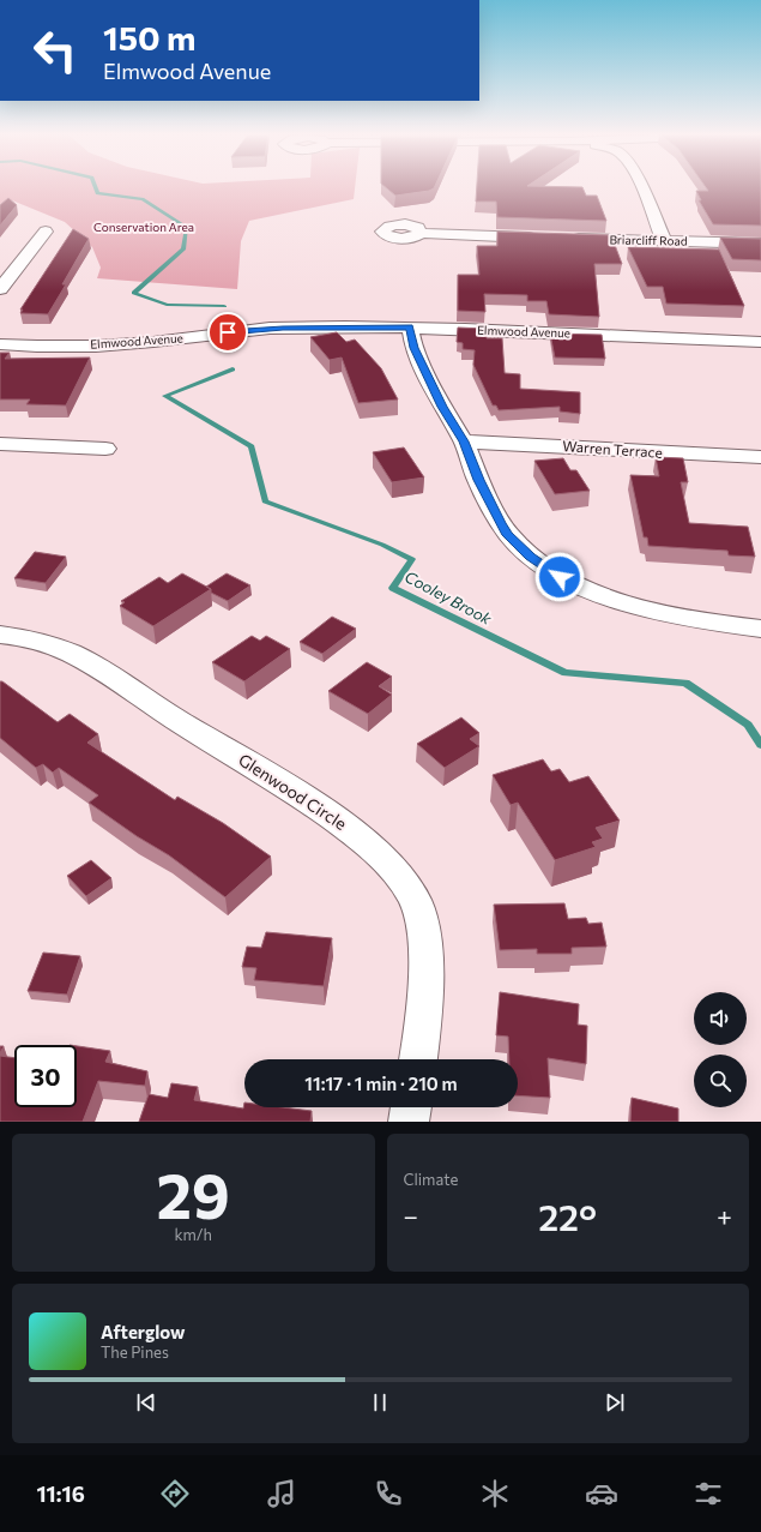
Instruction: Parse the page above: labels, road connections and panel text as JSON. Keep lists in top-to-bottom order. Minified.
{"streets":{"street":["Briarcliff Road","Elmwood Avenue","Warren Terrace","Glenwood Circle"]},"water":["Cooley Brook"],"parks":["Conservation Area"],"page":{"turn":["150 m","Elmwood Avenue"],"limit":"30","trip":"11:17 · 1 min · 210 m","tile":[["29","km/h"],"Climate"],"heat":["−","22°","+"],"song":["Afterglow","The Pines"],"tabs":"11:16"}}
